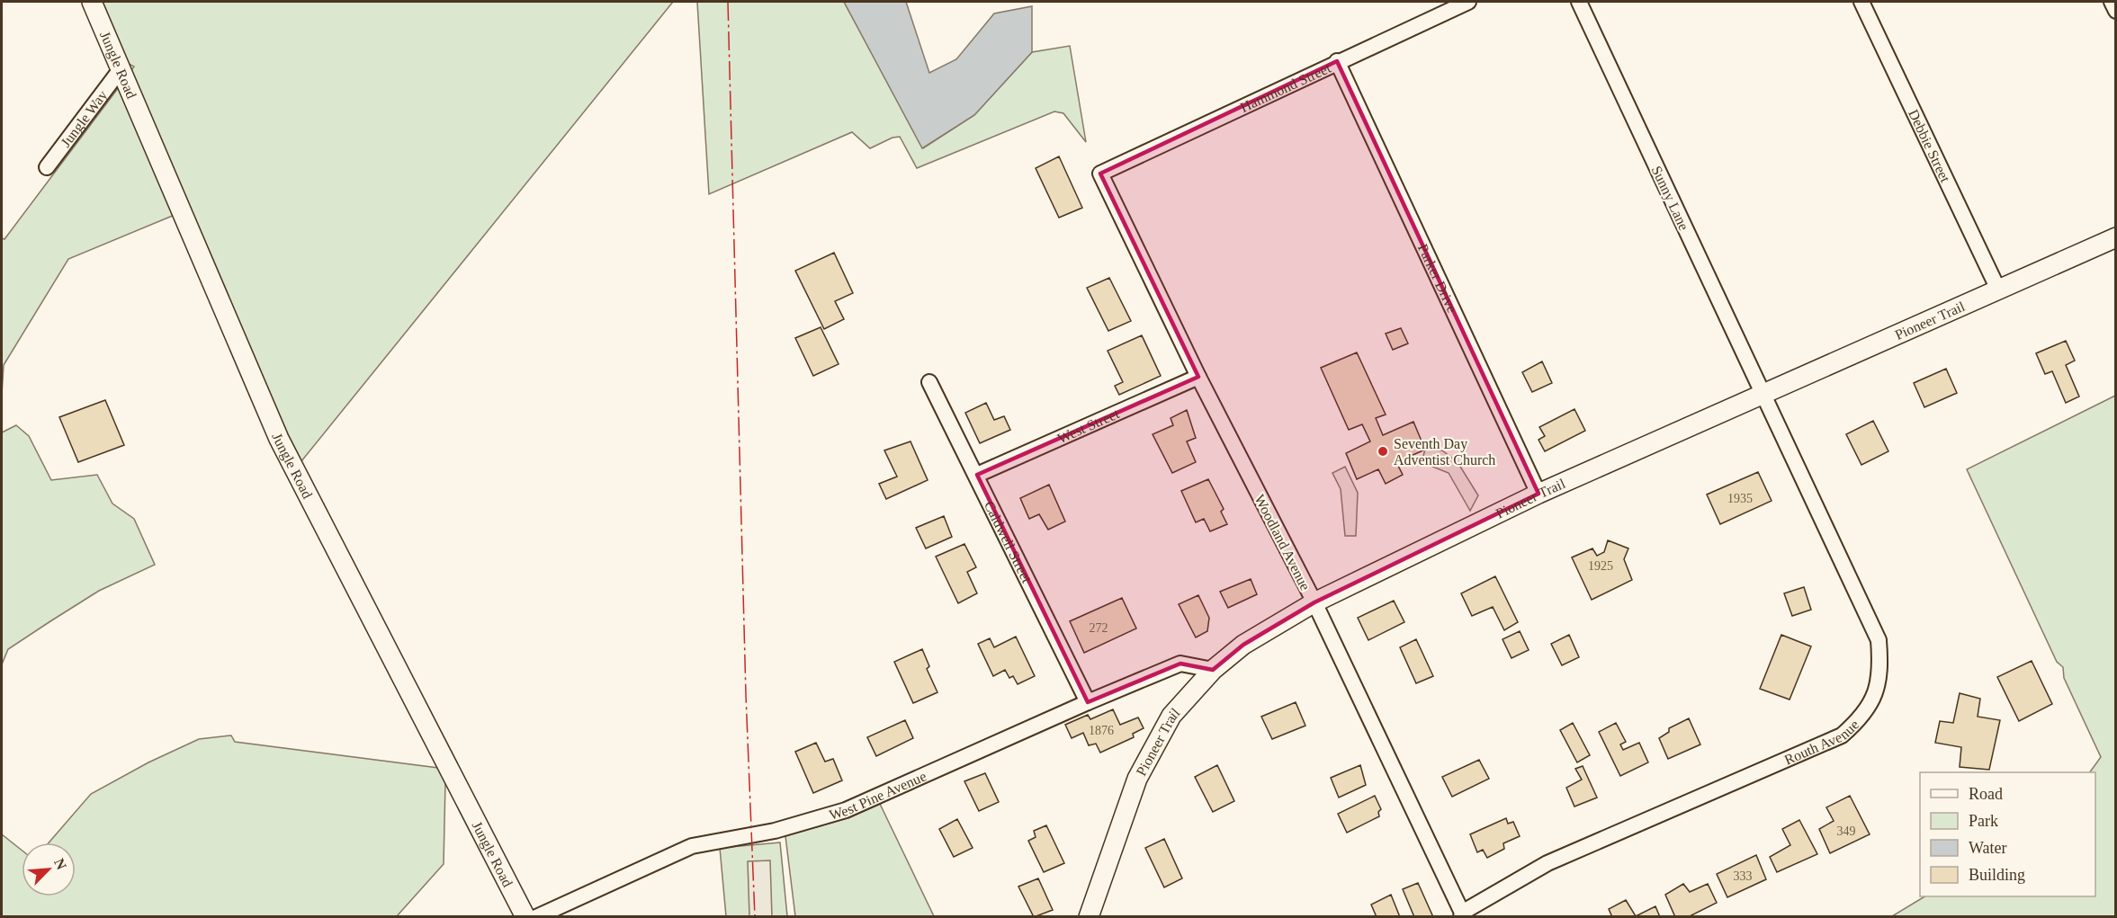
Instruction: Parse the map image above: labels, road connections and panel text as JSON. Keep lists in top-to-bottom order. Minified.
{"streets":{"street":["Jungle Road","Hammond Street","Jungle Way","Debbie Street","Sunny Lane","Parker Drive","Pioneer Trail","West Street","Caldwell Street","Woodland Avenue","Routh Avenue","West Pine Avenue"]},"crossings":[["Jungle Road","Jungle Way"],["Hammond Street","Parker Drive"],["Hammond Street","Woodland Avenue"],["Debbie Street","Pioneer Trail"],["Sunny Lane","Pioneer Trail"],["Sunny Lane","Routh Avenue"],["Parker Drive","Pioneer Trail"],["Pioneer Trail","Woodland Avenue"],["Pioneer Trail","Routh Avenue"],["Pioneer Trail","West Pine Avenue"],["West Street","Caldwell Street"],["West Street","Woodland Avenue"],["Caldwell Street","West Pine Avenue"],["Woodland Avenue","Routh Avenue"]],"places":["Seventh Day Adventist Church"],"house_numbers":["1935","1925","272","1876","349","333"],"legend":["Road","Park","Water","Building"],"north":"top right"}
